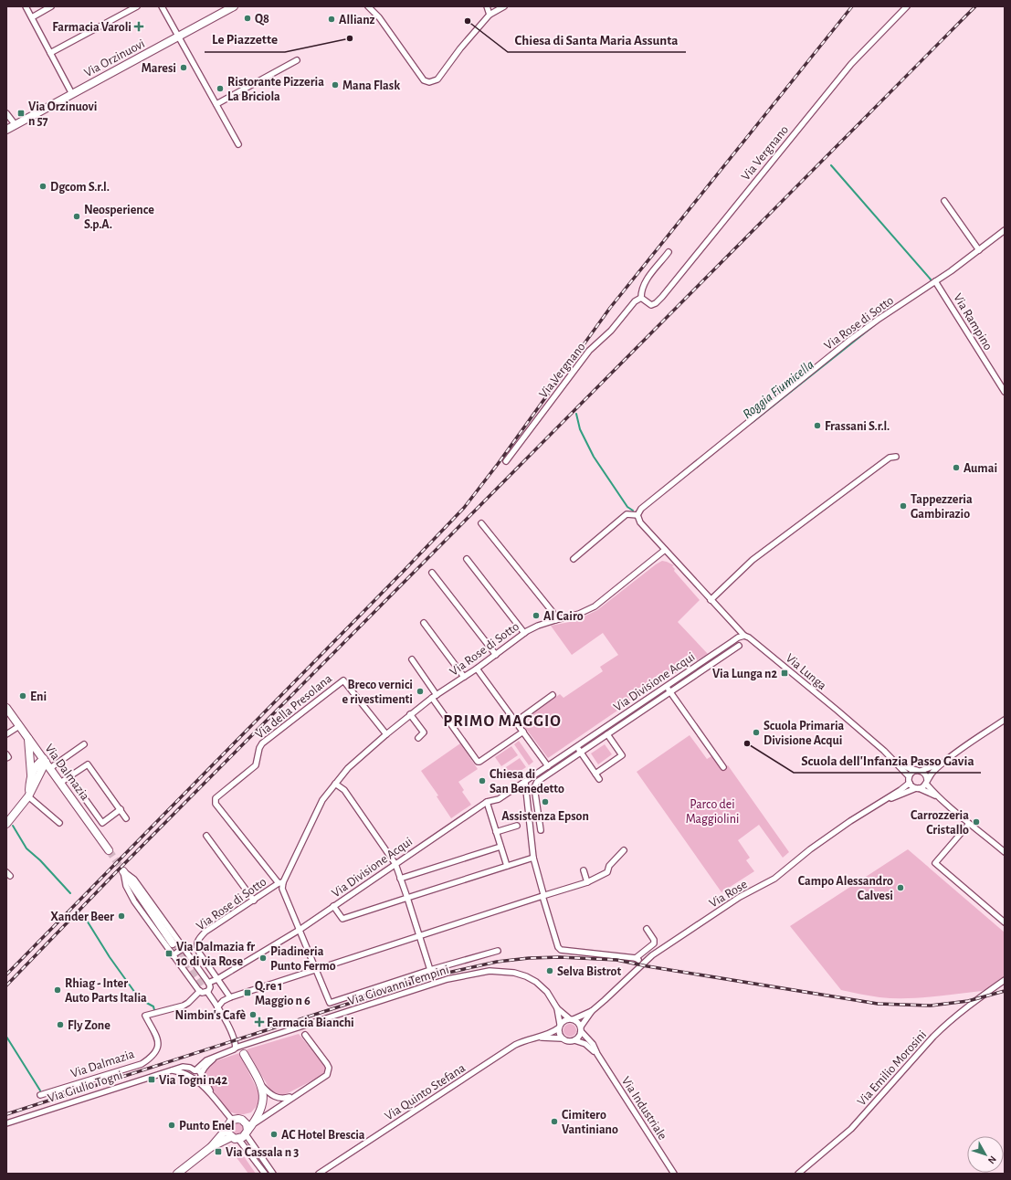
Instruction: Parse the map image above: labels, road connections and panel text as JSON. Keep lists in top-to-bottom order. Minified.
{"streets":{"main road":["Via Orzinuovi","Via Dalmazia"],"street":["Via Vergnano","Via Rampino","Via Rose di Sotto","Via Lunga","Via Divisione Acqui","Via della Presolana","Via Rose","Via Giovanni Tempini","Via Emilio Morosini","Via Giulio Togni","Via Quinto Stefana","Via Industriale"]},"crossings":[["Via Rampino","Via Rose di Sotto"],["Via Rose di Sotto","Via Lunga"],["Via Rose di Sotto","Via Divisione Acqui"],["Via Rose di Sotto","Via della Presolana"],["Via Lunga","Via Divisione Acqui"],["Via Lunga","Via Rose"],["Via Divisione Acqui","Via Dalmazia"],["Via Rose","Via Giovanni Tempini"],["Via Rose","Via Quinto Stefana"],["Via Rose","Via Industriale"],["Via Giovanni Tempini","Via Quinto Stefana"],["Via Giovanni Tempini","Via Industriale"],["Via Quinto Stefana","Via Industriale"]],"districts":["PRIMO MAGGIO"],"water":["Roggia Fiumicella"],"parks":["Parco dei Maggiolini"],"places":{"other":["Q8","Allianz","Chiesa di Santa Maria Assunta","Le Piazzette","Maresi","Mana Flask","Ristorante Pizzeria La Briciola","Dgcom S.r.l.","Neosperience S.p.A.","Frassani S.r.l.","Aumai","Tappezzeria Gambirazio","Al Cairo","Breco vernici e rivestimenti","Eni","Scuola Primaria Divisione Acqui","Scuola dell'Infanzia Passo Gavia","Chiesa di San Benedetto","Assistenza Epson","Carrozzeria Cristallo","Campo Alessandro Calvesi","Xander Beer","Piadineria Punto Fermo","Selva Bistrot","Rhiag - Inter Auto Parts Italia","Nimbin's Cafè","Fly Zone","Cimitero Vantiniano","Punto Enel","AC Hotel Brescia"],"health":["Farmacia Varoli","Farmacia Bianchi"],"transit":["Via Orzinuovi n 57","Via Lunga n2","Via Dalmazia fr 10 di via Rose","Q.re 1 Maggio n 6","Via Togni n42","Via Cassala n 3"]},"north":"bottom right"}
